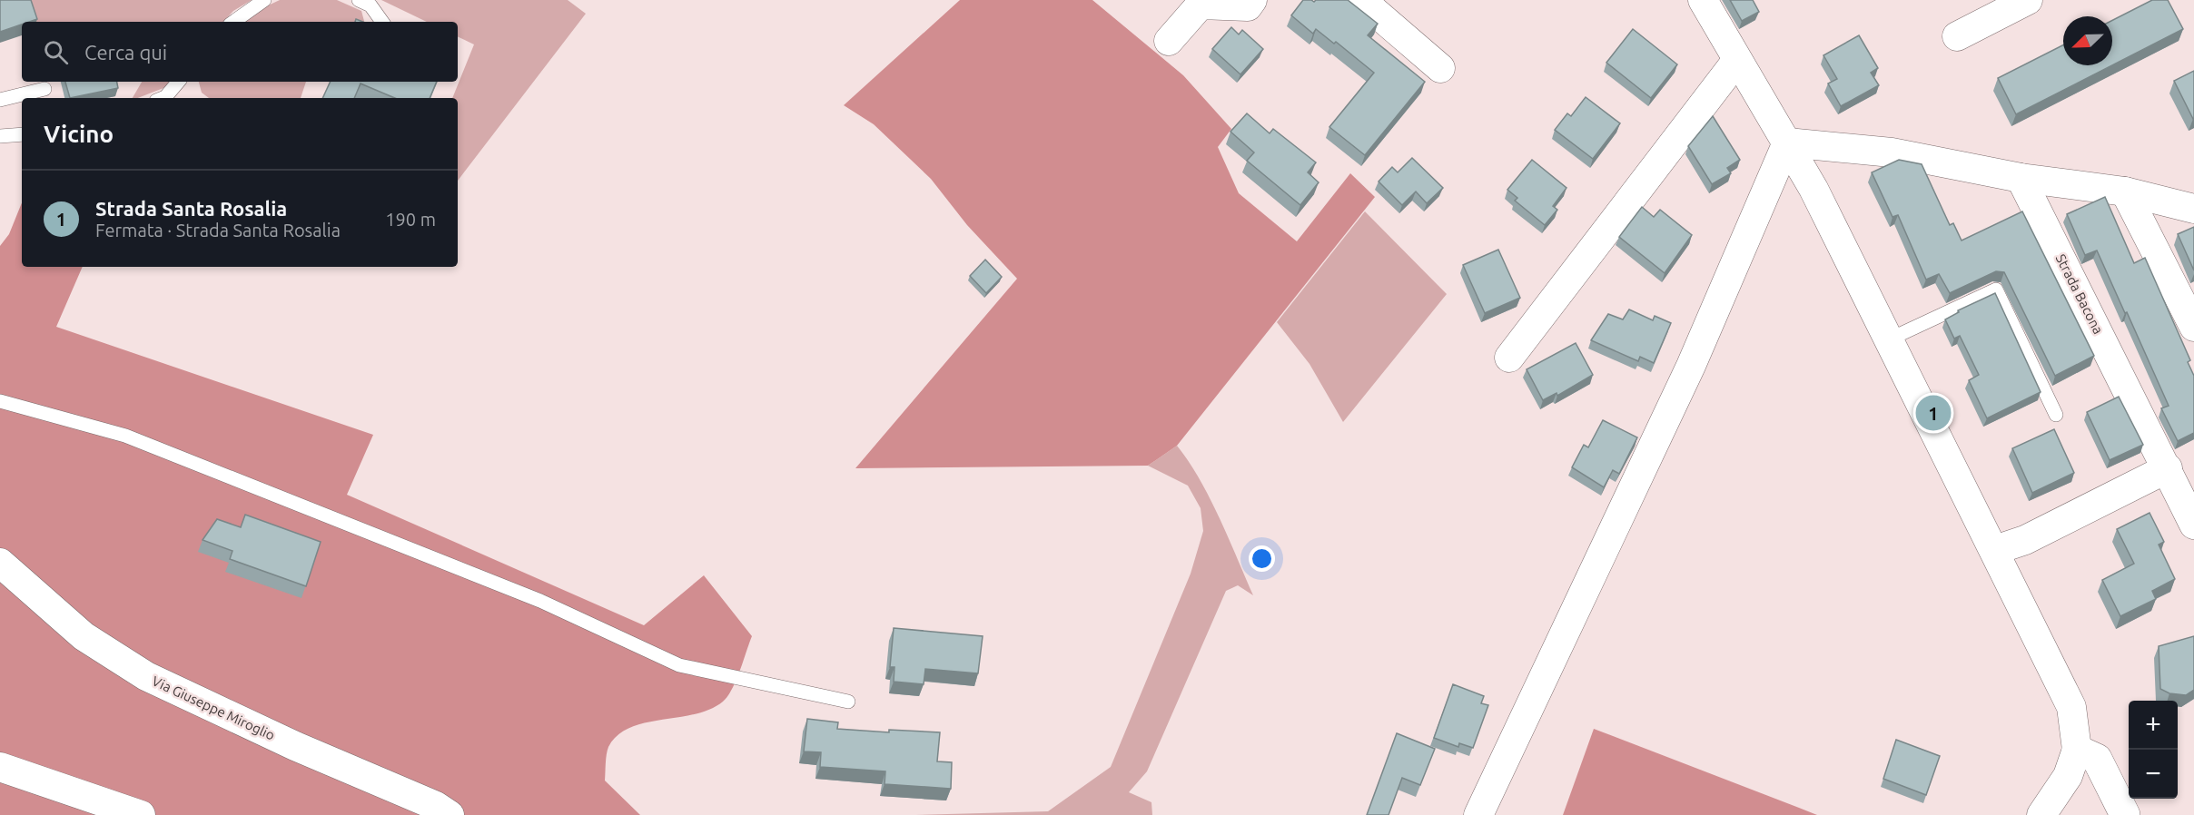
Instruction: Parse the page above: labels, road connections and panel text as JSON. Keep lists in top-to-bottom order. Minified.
{"streets":{"street":["Strada Bacona","Via Giuseppe Miroglio"]},"north":"bottom left","page":{"search":"Cerca qui","heading":"Vicino","list":[{"mark":"1","name":"Strada Santa Rosalia","note":"Fermata · Strada Santa Rosalia","value":"190 m"}],"pins":"1","map_buttons":["+","−"]}}
